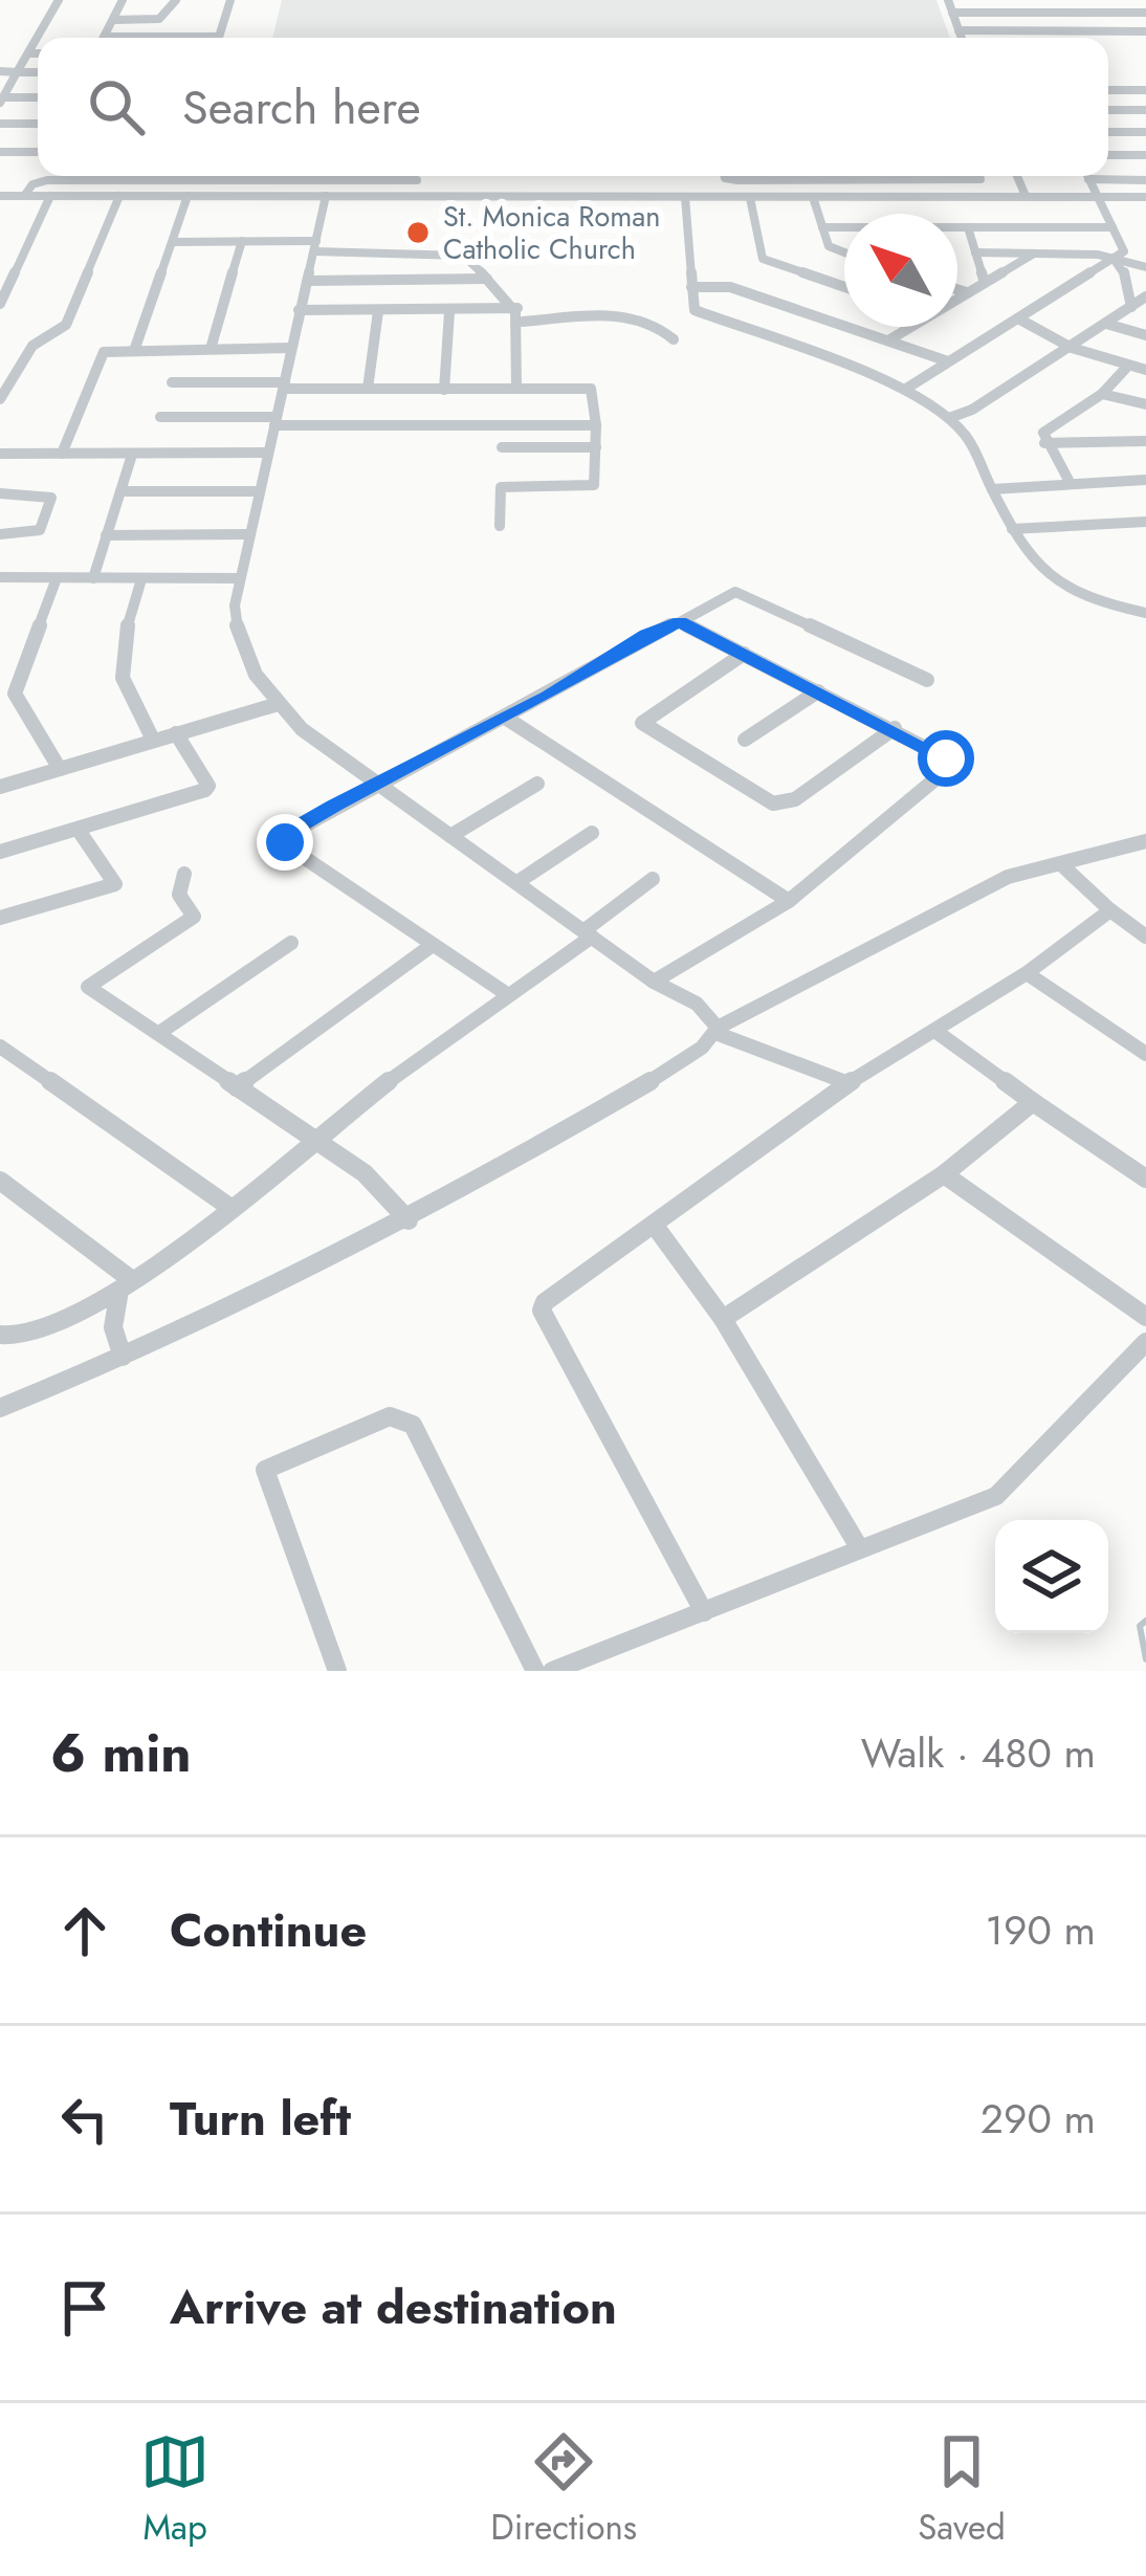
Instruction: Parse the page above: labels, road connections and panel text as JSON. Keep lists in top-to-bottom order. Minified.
{"places":["St. Monica Roman Catholic Church"],"north":"top left","page":{"search":"Search here","heading":["6 min","Walk · 480 m"],"list":[["Continue","190 m"],["Turn left","290 m"],"Arrive at destination"],"nav":["Map","Directions","Saved"]}}
